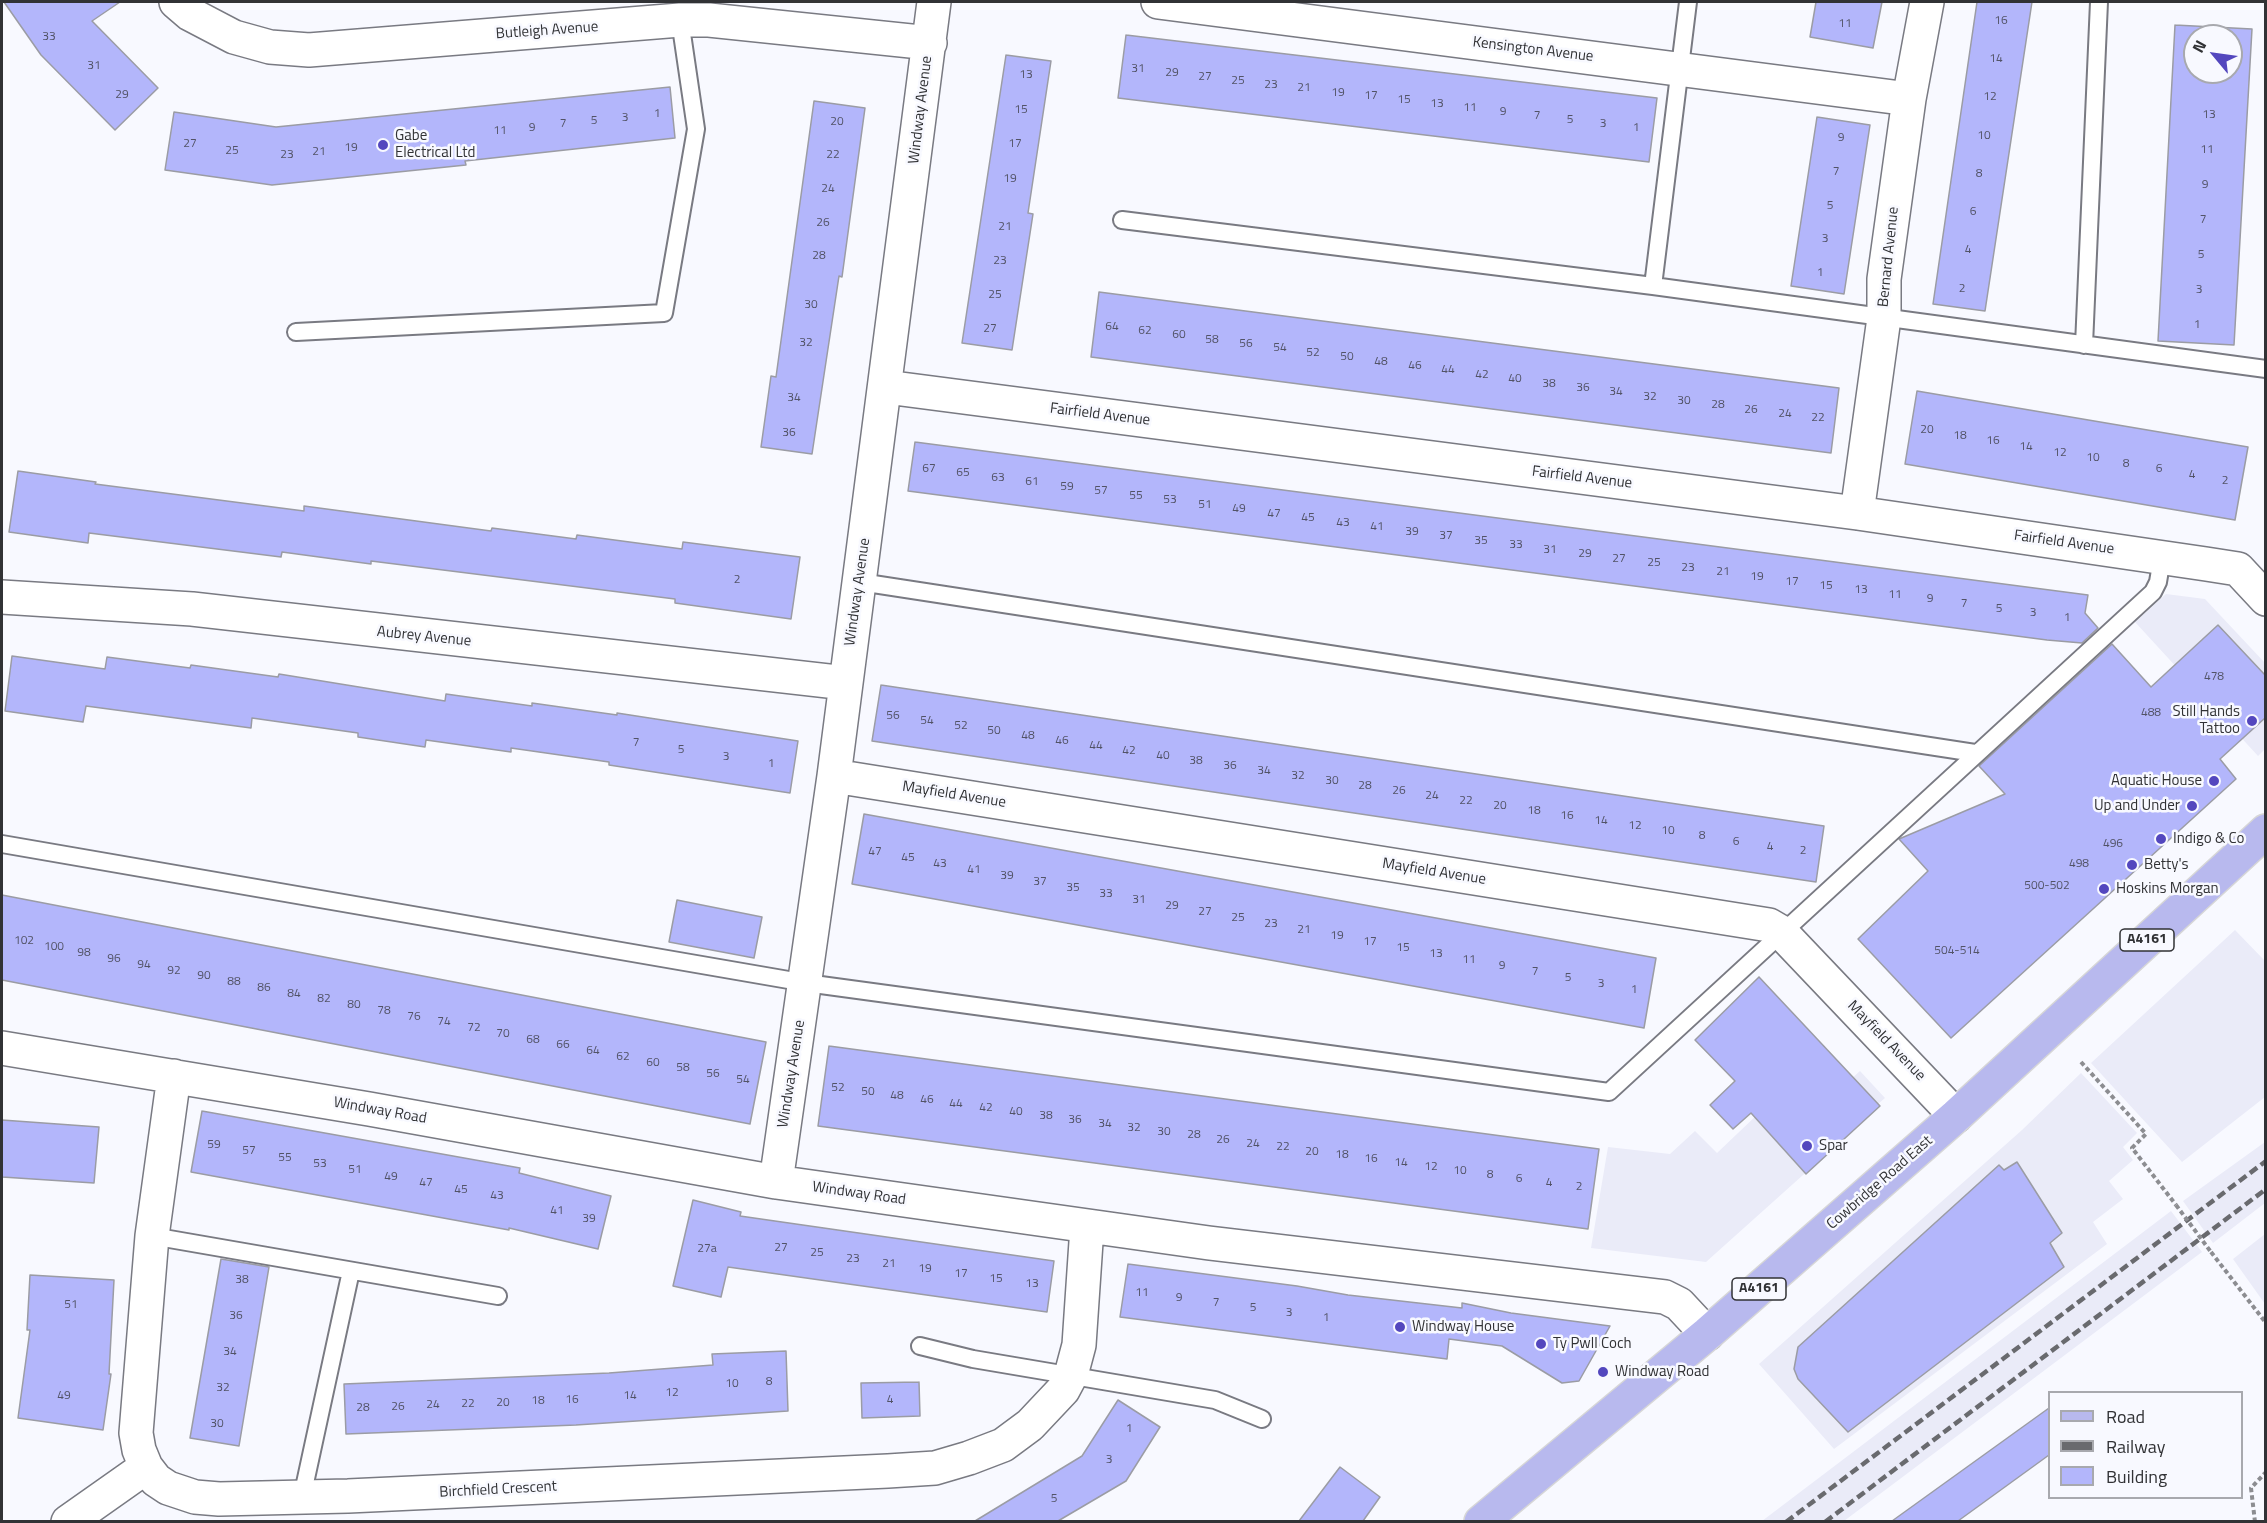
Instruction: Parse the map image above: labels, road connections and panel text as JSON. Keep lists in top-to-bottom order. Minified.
{"streets":{"main road":["A4161","Cowbridge Road East"],"street":["Butleigh Avenue","Kensington Avenue","Windway Avenue","Bernard Avenue","Fairfield Avenue","Aubrey Avenue","Mayfield Avenue","Windway Road","Birchfield Crescent"]},"crossings":[["Butleigh Avenue","Windway Avenue"],["Kensington Avenue","Bernard Avenue"],["Windway Avenue","Fairfield Avenue"],["Windway Avenue","Aubrey Avenue"],["Windway Avenue","Mayfield Avenue"],["Windway Avenue","Windway Road"],["Bernard Avenue","Fairfield Avenue"],["Mayfield Avenue","Cowbridge Road East"],["Windway Road","Cowbridge Road East"],["Windway Road","Birchfield Crescent"]],"places":["Gabe Electrical Ltd","Still Hands Tattoo","Aquatic House","Up and Under","Indigo & Co","Betty's","Hoskins Morgan","Spar","Windway House","Ty Pwll Coch","Windway Road"],"house_numbers":["16","11","33","14","31","31","29","13","27","25","23","21","19","29","17","12","15","13","11","15","9","1","13","7","3","5","5","20","7","3","9","1","11","10","9","27","17","19","11","25","21","23","22","7","8","19","9","24","5","6","7","26","21","3","4","5","28","23","1","2","3","25","30","1","64","27","62","60","58","32","56","54","52","50","48","46","44","42","40","38","36","34","32","34","30","28","26","24","22","20","36","18","16","14","12","10","8","67","6","65","4","63","2","61","59","57","55","53","51","49","47","45","43","41","39","37","35","33","31","29","27","25","23","21","19","2","17","15","13","11","9","7","5","3","1","478","488","56","54","52","50","48","46","7","44","5","42","40","3","38","1","36","34","32","30","28","26","24","22","20","18","16","14","12","10","8","6","496","4","2","47","45","43","498","41","39","37","500-502","35","33","31","29","27","25","23","21","19","102","17","100","15","504-514","98","13","96","11","94","9","92","7","90","5","88","3","86","1","84","82","80","78","76","74","72","70","68","66","64","62","60","58","56","54","52","50","48","46","44","42","40","38","36","34","32","30","28","26","24","59","22","57","20","18","55","16","14","53","12","51","10","8","49","6","47","4","2","45","43","41","39","27","27a","25","23","21","19","17","15","38","13","11","9","7","51","5","3","36","1","34","8","10","32","12","49","14","16","4","18","20","22","24","26","28","30","1","3","5"],"legend":["Road","Railway","Building"],"north":"top left"}
